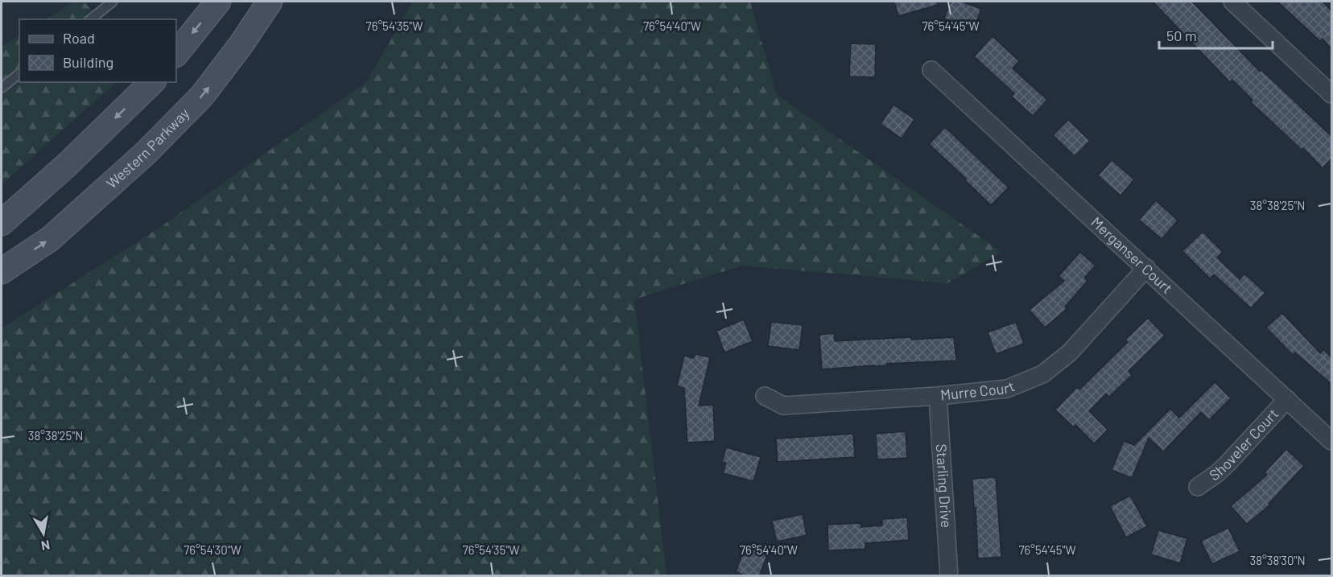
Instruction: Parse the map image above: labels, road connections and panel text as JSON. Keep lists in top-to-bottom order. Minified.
{"streets":{"main road":["Western Parkway"],"street":["Merganser Court","Murre Court","Shoveler Court","Starling Drive"]},"crossings":[["Merganser Court","Murre Court"],["Merganser Court","Shoveler Court"],["Murre Court","Starling Drive"]],"legend":["Road","Building"],"scale_bar":"50 m","north":"bottom","coordinates":["76°54'35\"W","76°54'45\"W","76°54'40\"W","38°38'25\"N","76°54'30\"W","38°38'30\"N"]}
